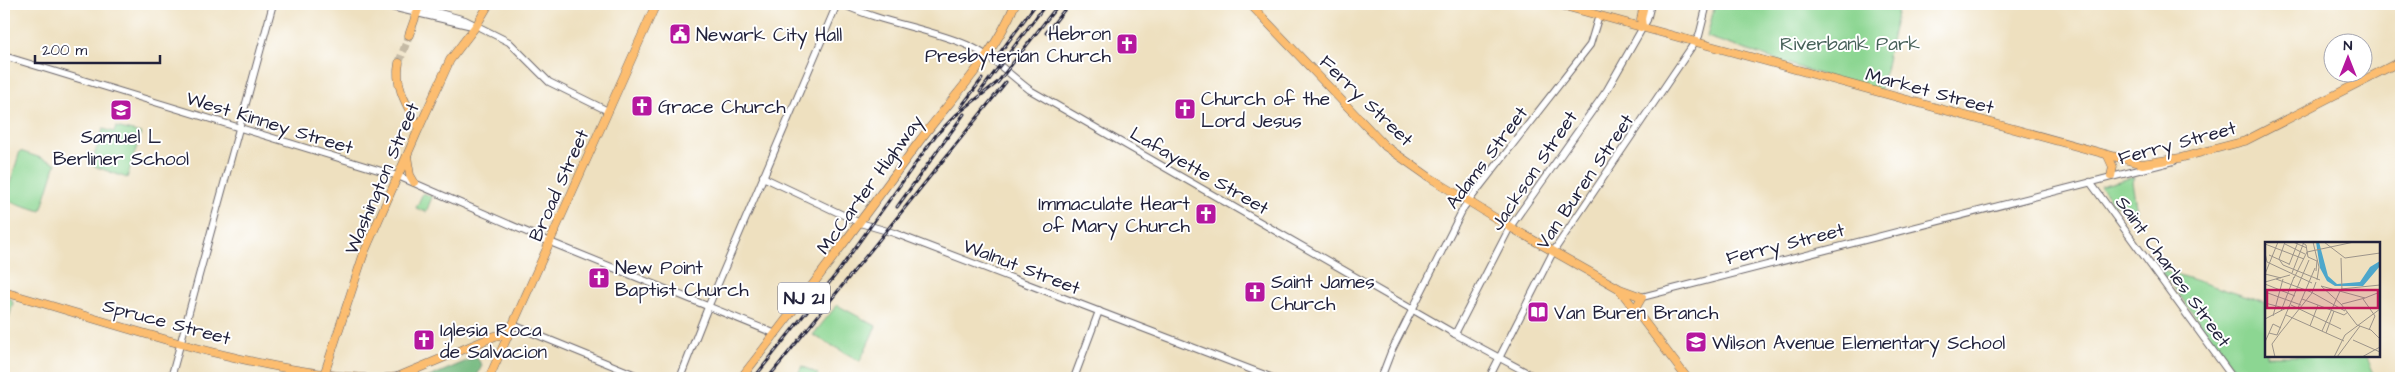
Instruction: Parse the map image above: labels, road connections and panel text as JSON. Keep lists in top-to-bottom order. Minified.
{"streets":{"main road":["Market Street","Ferry Street","Jackson Street","Washington Street","McCarter Highway","Broad Street","NJ 21","Spruce Street"],"street":["West Kinney Street","Adams Street","Lafayette Street","Van Buren Street","Walnut Street","Saint Charles Street"]},"crossings":[["Market Street","Ferry Street"],["Market Street","Adams Street"],["Market Street","Jackson Street"],["Market Street","Van Buren Street"],["Ferry Street","Adams Street"],["Ferry Street","Jackson Street"],["Ferry Street","Van Buren Street"],["Ferry Street","Saint Charles Street"],["West Kinney Street","Washington Street"],["West Kinney Street","McCarter Highway"],["West Kinney Street","Broad Street"],["Adams Street","Lafayette Street"],["Lafayette Street","Jackson Street"],["Lafayette Street","Van Buren Street"],["Lafayette Street","McCarter Highway"],["Washington Street","Spruce Street"],["McCarter Highway","Walnut Street"]],"parks":["Riverbank Park"],"places":{"public building":["Newark City Hall"],"church":["Hebron Presbyterian Church","Grace Church","Church of the Lord Jesus","Immaculate Heart of Mary Church","New Point Baptist Church","Saint James Church","Iglesia Roca de Salvacion"],"school or university":["Samuel L Berliner School","Wilson Avenue Elementary School"],"library":["Van Buren Branch"]},"scale_bar":"200 m","north":"top"}
